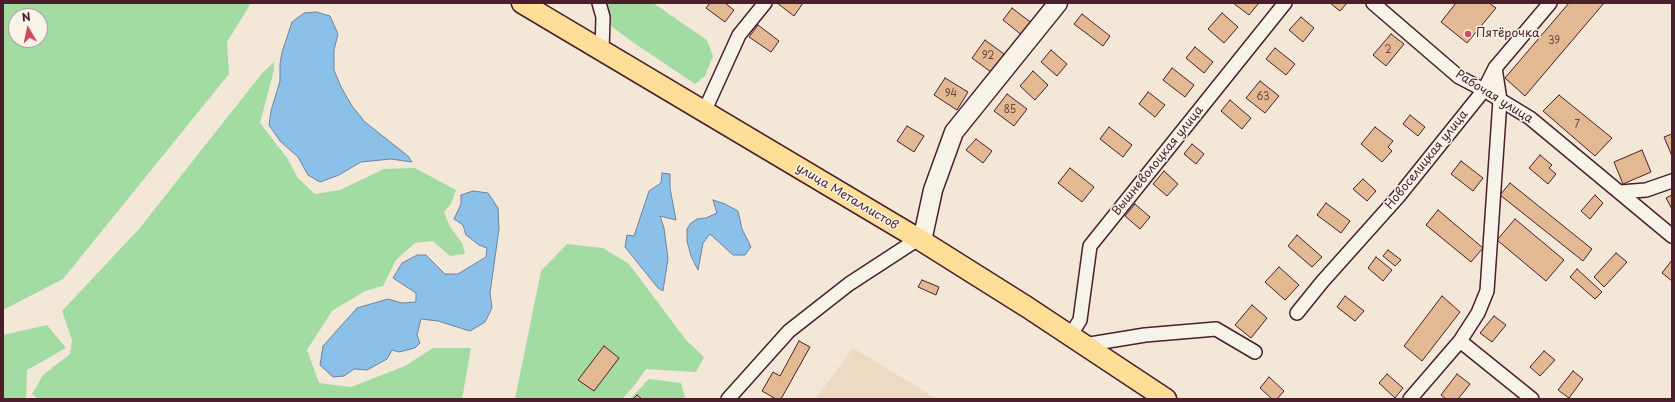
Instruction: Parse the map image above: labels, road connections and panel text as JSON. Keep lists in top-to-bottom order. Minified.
{"streets":{"main road":["улица Металлистов"],"street":["Рабочая улица","Новоселицкая улица","Вышневолоцкая улица"]},"crossings":[["Рабочая улица","Новоселицкая улица"],["Вышневолоцкая улица","улица Металлистов"]],"places":["Пятёрочка"],"house_numbers":["39","2","92","94","63","85","7"],"north":"top"}
